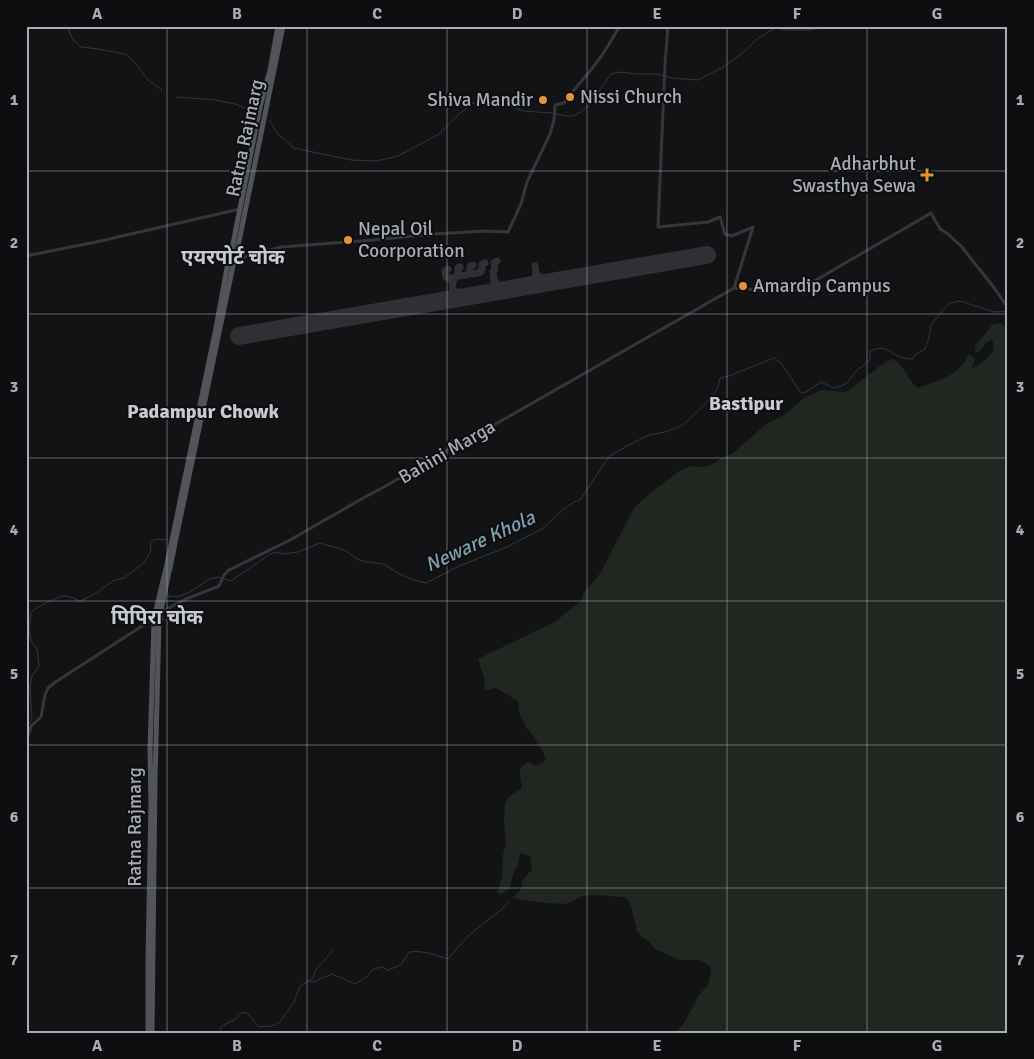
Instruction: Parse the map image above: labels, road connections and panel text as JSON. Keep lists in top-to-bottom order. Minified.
{"streets":{"main road":["Ratna Rajmarg"],"street":["Bahini Marga"]},"crossings":[["Ratna Rajmarg","Bahini Marga"]],"districts":["एयरपोर्ट चोक","Bastipur","Padampur Chowk","पिपिरा चोक"],"water":["Neware Khola"],"places":{"other":["Nissi Church","Shiva Mandir","Nepal Oil Coorporation","Amardip Campus"],"health":["Adharbhut Swasthya Sewa"]},"grid":{"columns":["A","B","C","D","E","F","G"],"rows":["1","2","3","4","5","6","7"]}}
